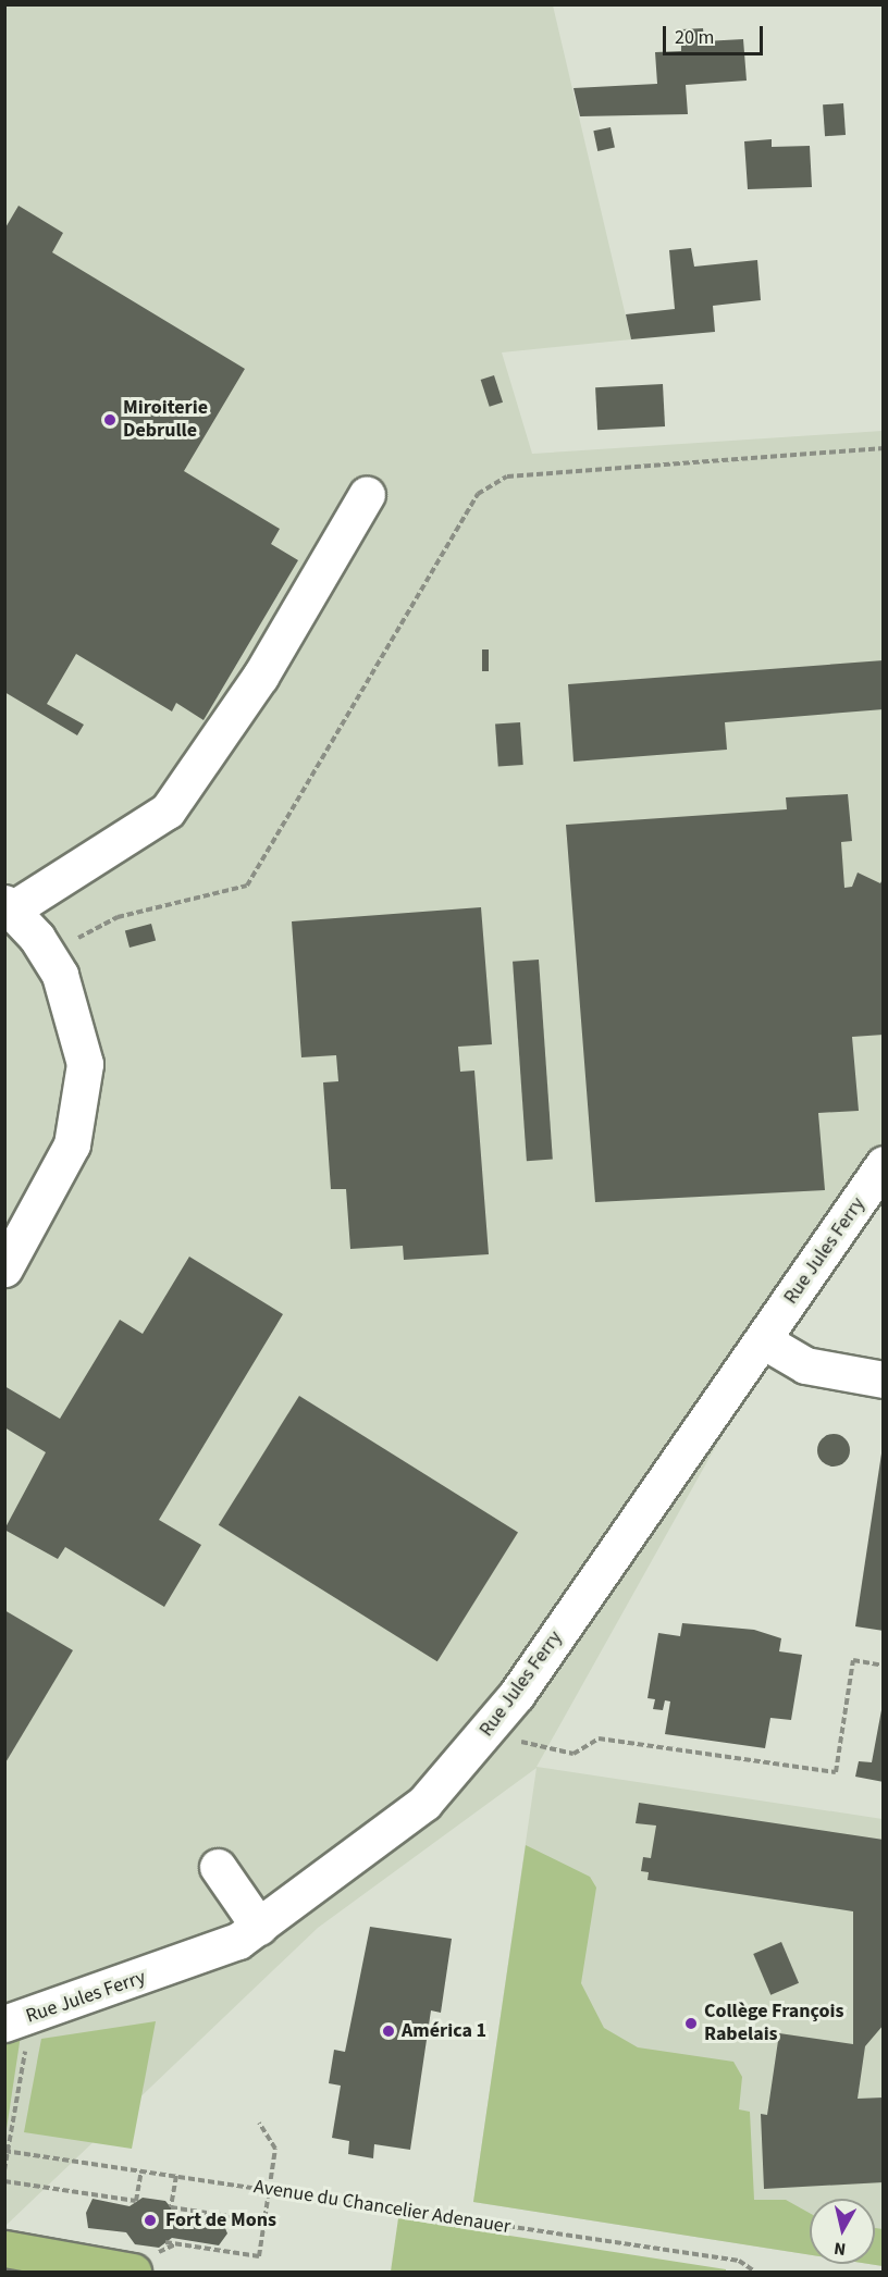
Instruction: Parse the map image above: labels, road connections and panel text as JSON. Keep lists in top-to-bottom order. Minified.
{"streets":{"street":["Rue Jules Ferry"],"path":["Avenue du Chancelier Adenauer"]},"places":["Miroiterie Debrulle","Collège François Rabelais","América 1","Fort de Mons"],"scale_bar":"20 m","north":"bottom"}
